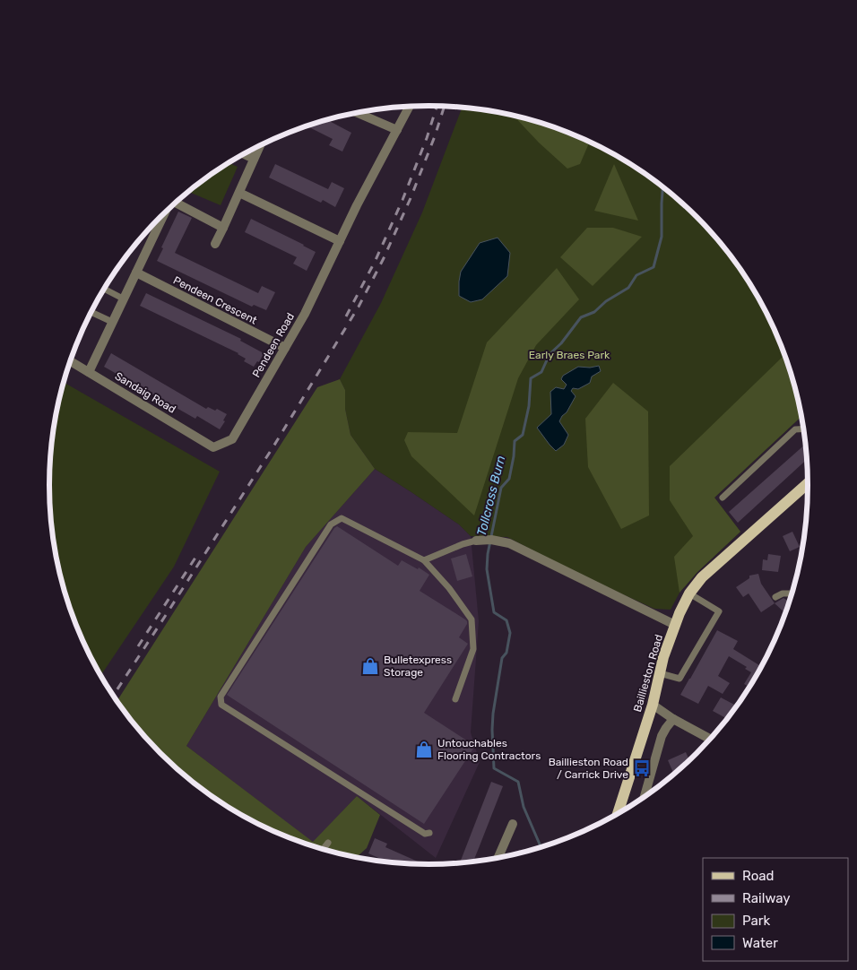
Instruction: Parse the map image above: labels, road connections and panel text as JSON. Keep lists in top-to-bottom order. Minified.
{"streets":{"main road":["Baillieston Road"],"street":["Pendeen Crescent","Pendeen Road","Sandaig Road"]},"crossings":[["Pendeen Crescent","Pendeen Road"],["Pendeen Road","Sandaig Road"]],"water":["Tollcross Burn"],"parks":["Early Braes Park"],"places":{"shop":["Bulletexpress Storage","Untouchables Flooring Contractors"],"bus stop":["Baillieston Road / Carrick Drive"]},"legend":["Road","Railway","Park","Water"]}
